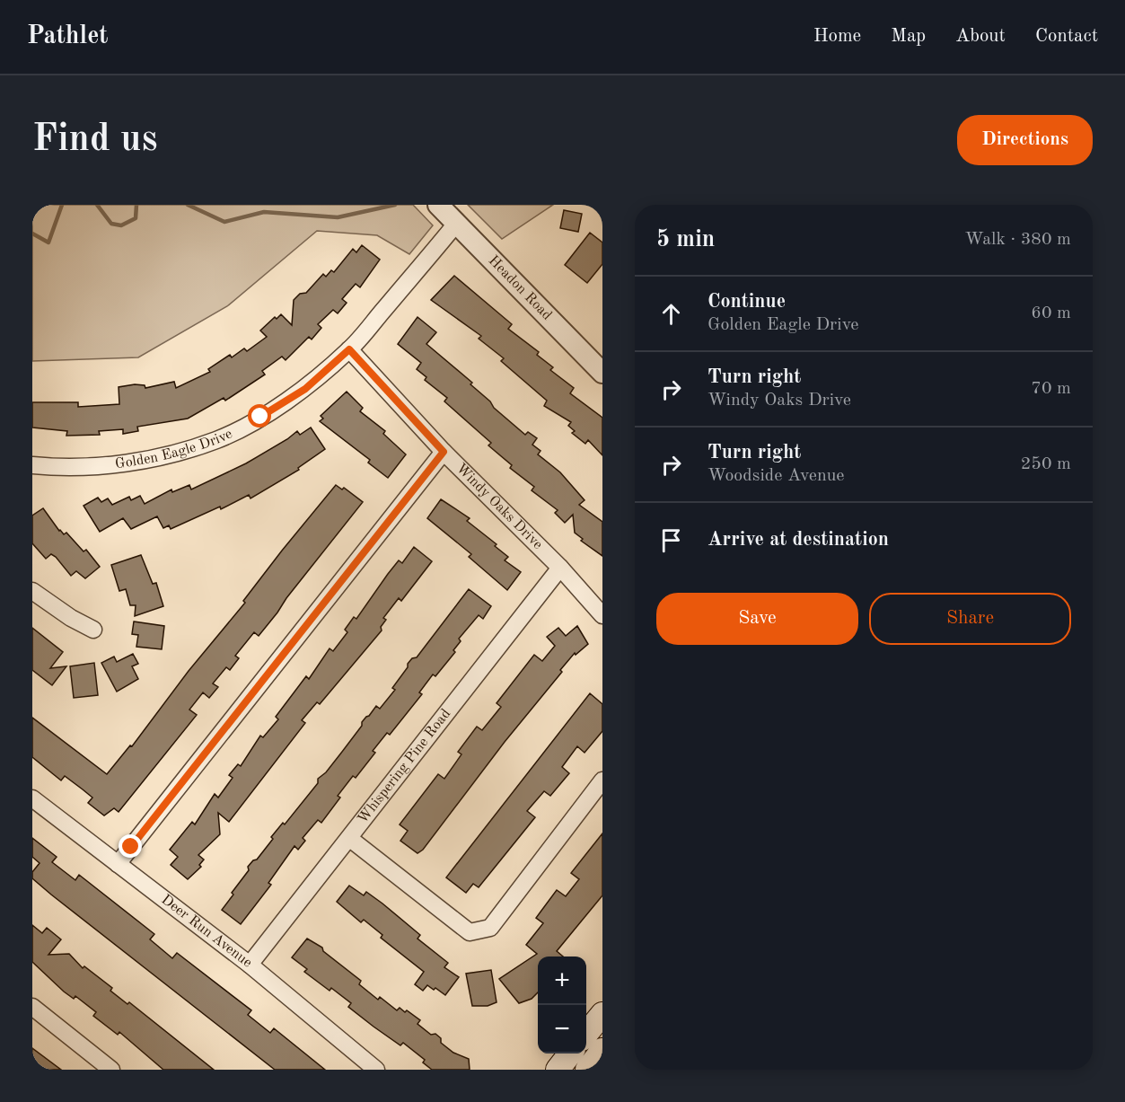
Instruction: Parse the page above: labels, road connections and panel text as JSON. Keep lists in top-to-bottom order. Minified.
{"streets":{"street":["Headon Road","Golden Eagle Drive","Windy Oaks Drive","Whispering Pine Road","Deer Run Avenue"]},"crossings":[["Headon Road","Golden Eagle Drive"],["Golden Eagle Drive","Windy Oaks Drive"],["Windy Oaks Drive","Whispering Pine Road"],["Whispering Pine Road","Deer Run Avenue"]],"page":{"header":"Pathlet","nav":["Home","Map","About","Contact"],"buttons":["Directions",["Save","Share"]],"title":"Find us","heading":["5 min","Walk · 380 m"],"list":[["Continue","Golden Eagle Drive","60 m"],["Turn right","Windy Oaks Drive","70 m"],["Turn right","Woodside Avenue","250 m"],"Arrive at destination"],"map_buttons":["+","−"]}}
